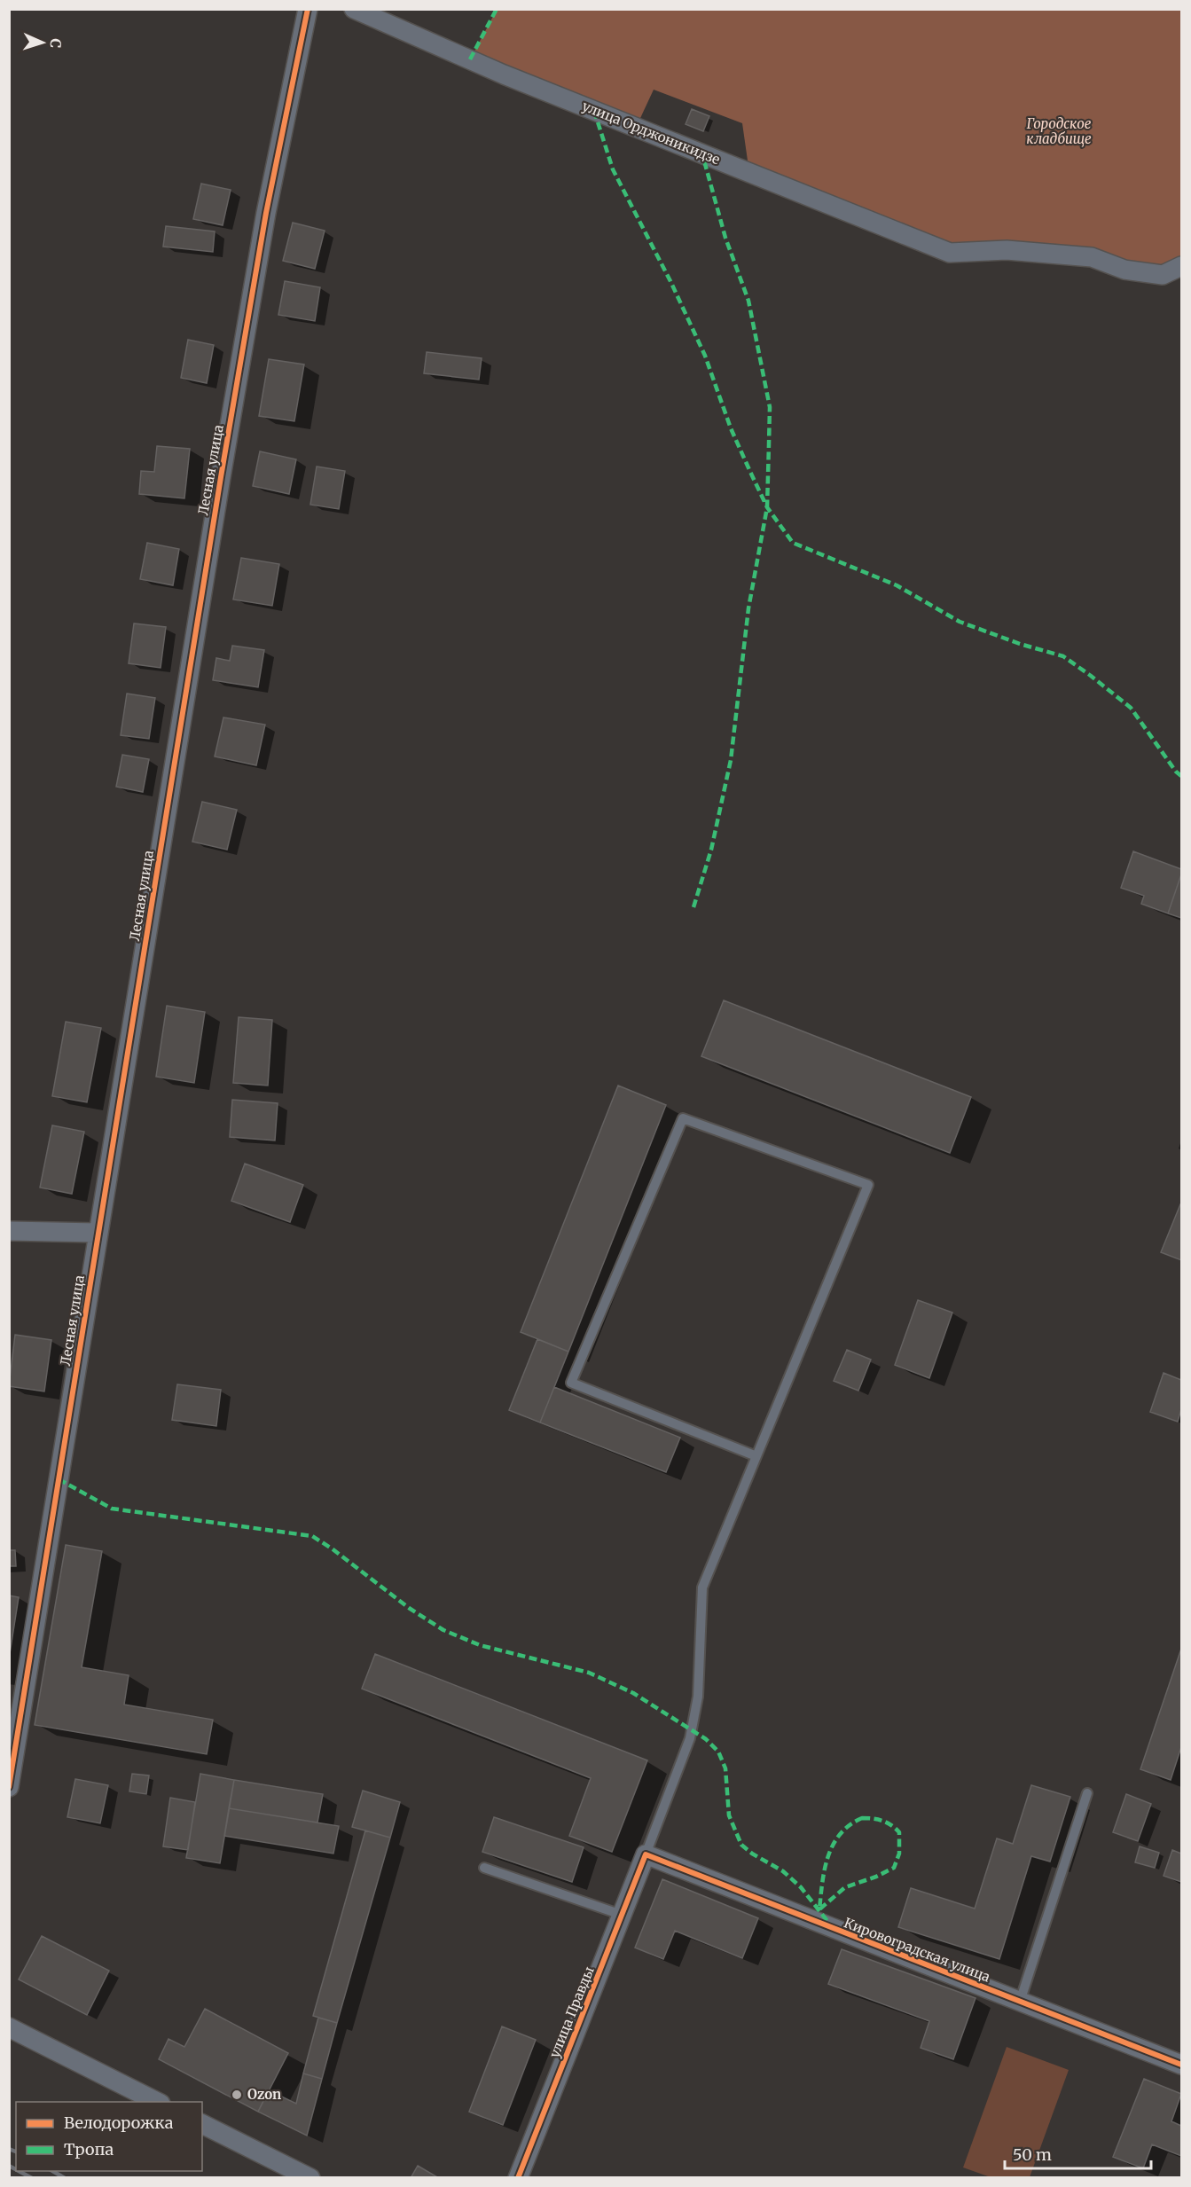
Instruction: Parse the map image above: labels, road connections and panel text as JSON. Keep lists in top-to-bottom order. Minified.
{"streets":{"street":["улица Орджоникидзе","Лесная улица","Кировоградская улица","улица Правды"]},"crossings":[["Кировоградская улица","улица Правды"]],"parks":["Городское кладбище"],"places":["Ozon"],"legend":["Велодорожка","Тропа"],"scale_bar":"50 m","north":"right"}
